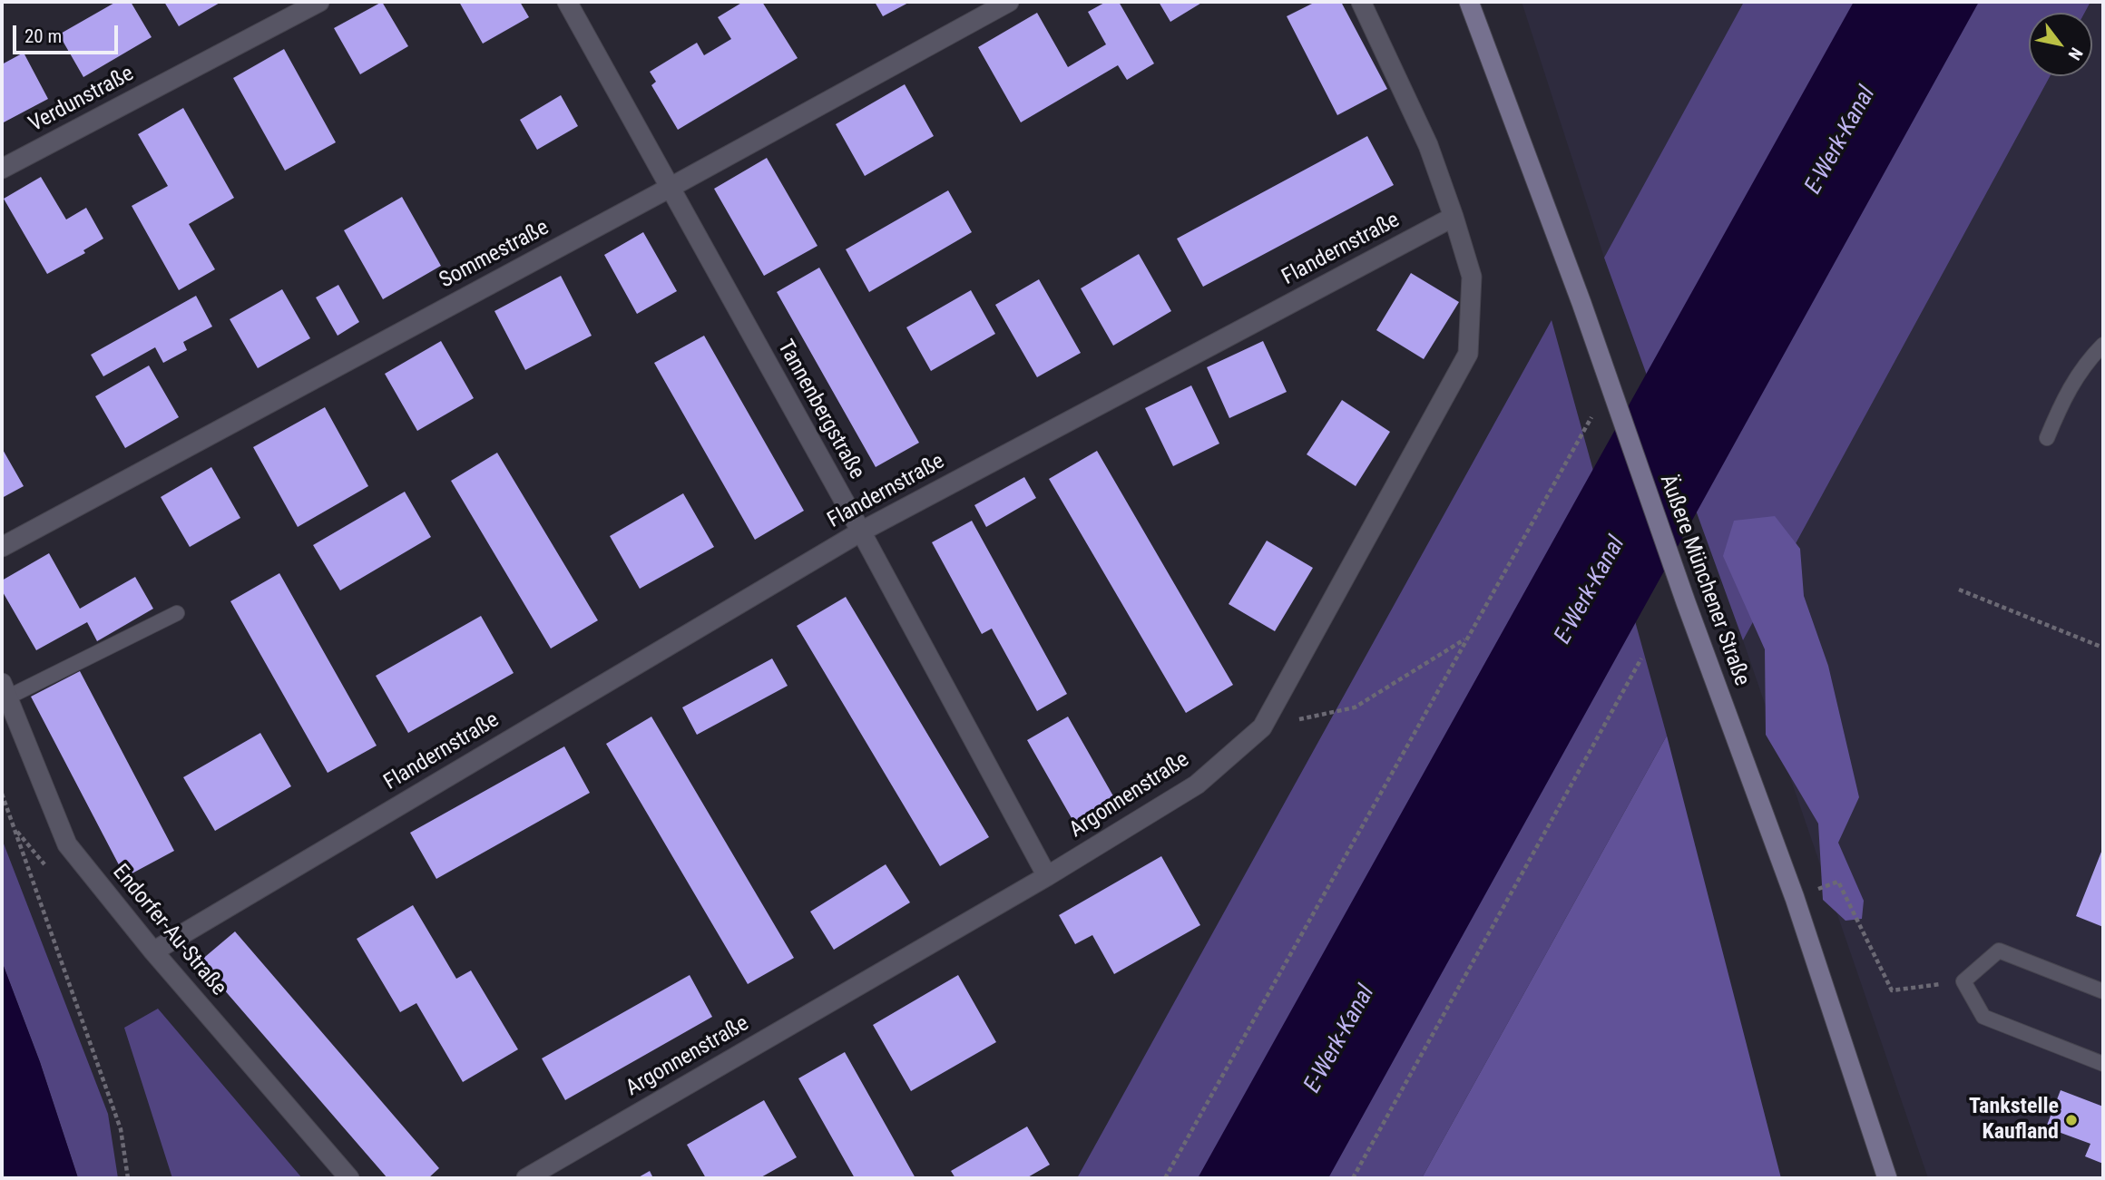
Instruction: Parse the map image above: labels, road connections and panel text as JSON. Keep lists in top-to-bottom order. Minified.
{"streets":{"main road":["Äußere Münchener Straße"],"street":["Verdunstraße","Flandernstraße","Sommestraße","Tannenbergstraße","Argonnenstraße","Endorfer-Au-Straße"]},"crossings":[["Flandernstraße","Tannenbergstraße"],["Flandernstraße","Argonnenstraße"],["Flandernstraße","Endorfer-Au-Straße"],["Sommestraße","Tannenbergstraße"],["Tannenbergstraße","Argonnenstraße"]],"water":["E-Werk-Kanal"],"places":["Tankstelle Kaufland"],"scale_bar":"20 m","north":"bottom right"}
